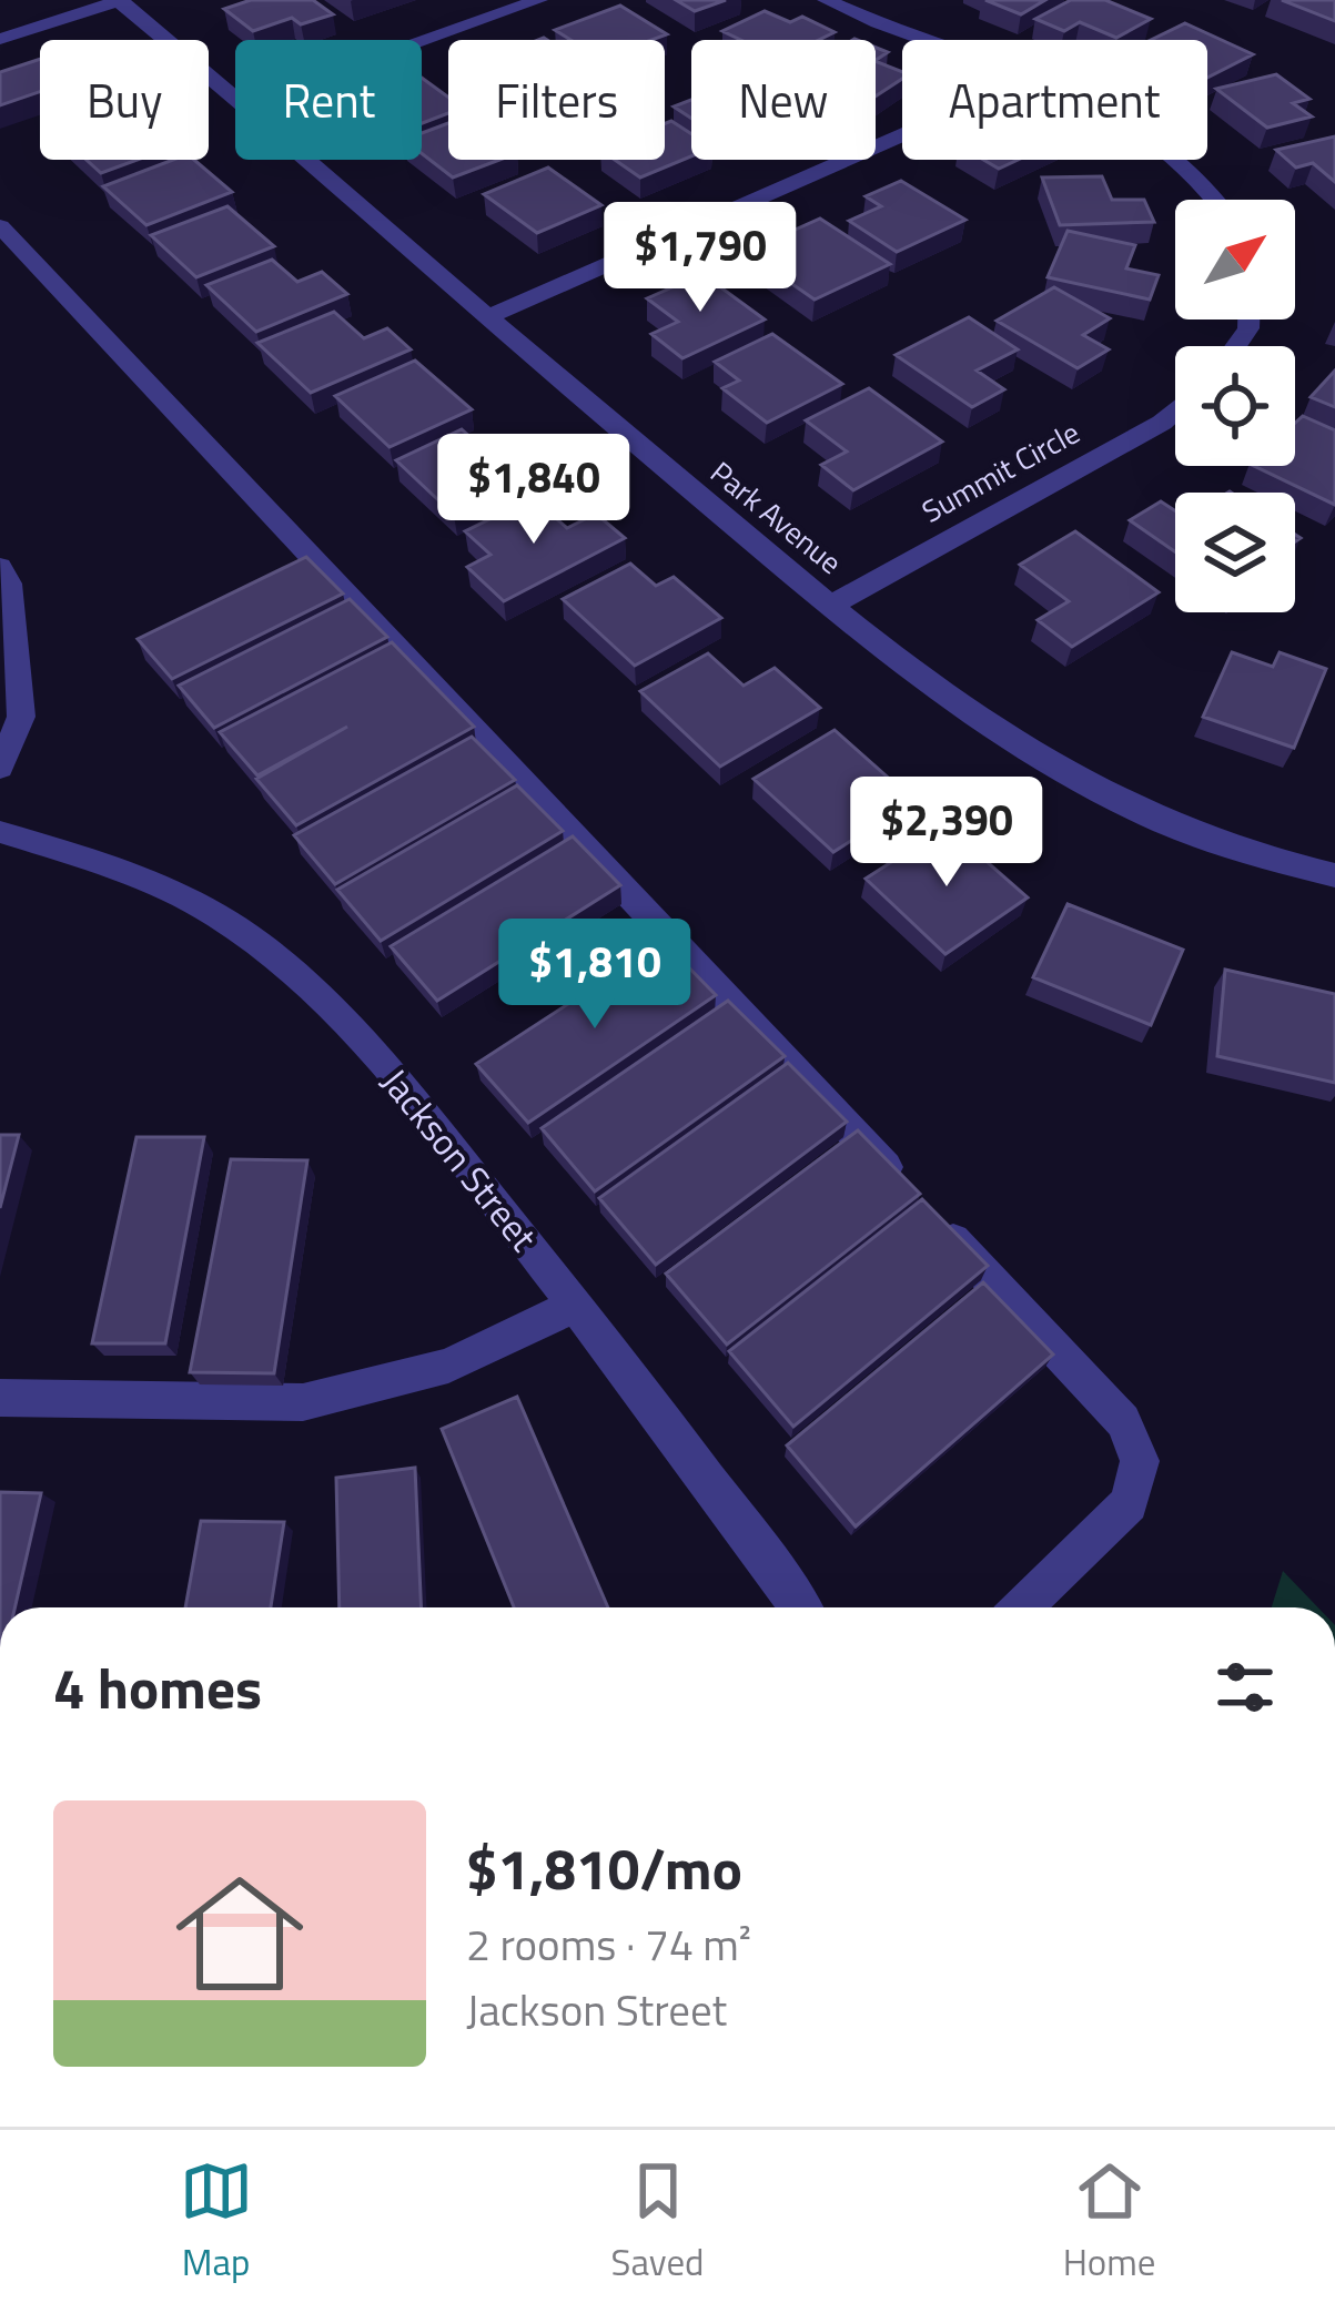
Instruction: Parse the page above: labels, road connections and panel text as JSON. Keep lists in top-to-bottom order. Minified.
{"streets":{"street":["Summit Circle","Park Avenue","Jackson Street"]},"crossings":[["Summit Circle","Park Avenue"]],"north":"top right","page":{"chip":["Buy","Rent","Filters","New","Apartment"],"price":["$1,790","$1,840","$2,390","$1,810"],"heading":"4 homes","list":[{"name":"$1,810/mo","note":"2 rooms · 74 m² · Jackson Street"}],"tabs":["Map","Saved","Home"]}}
